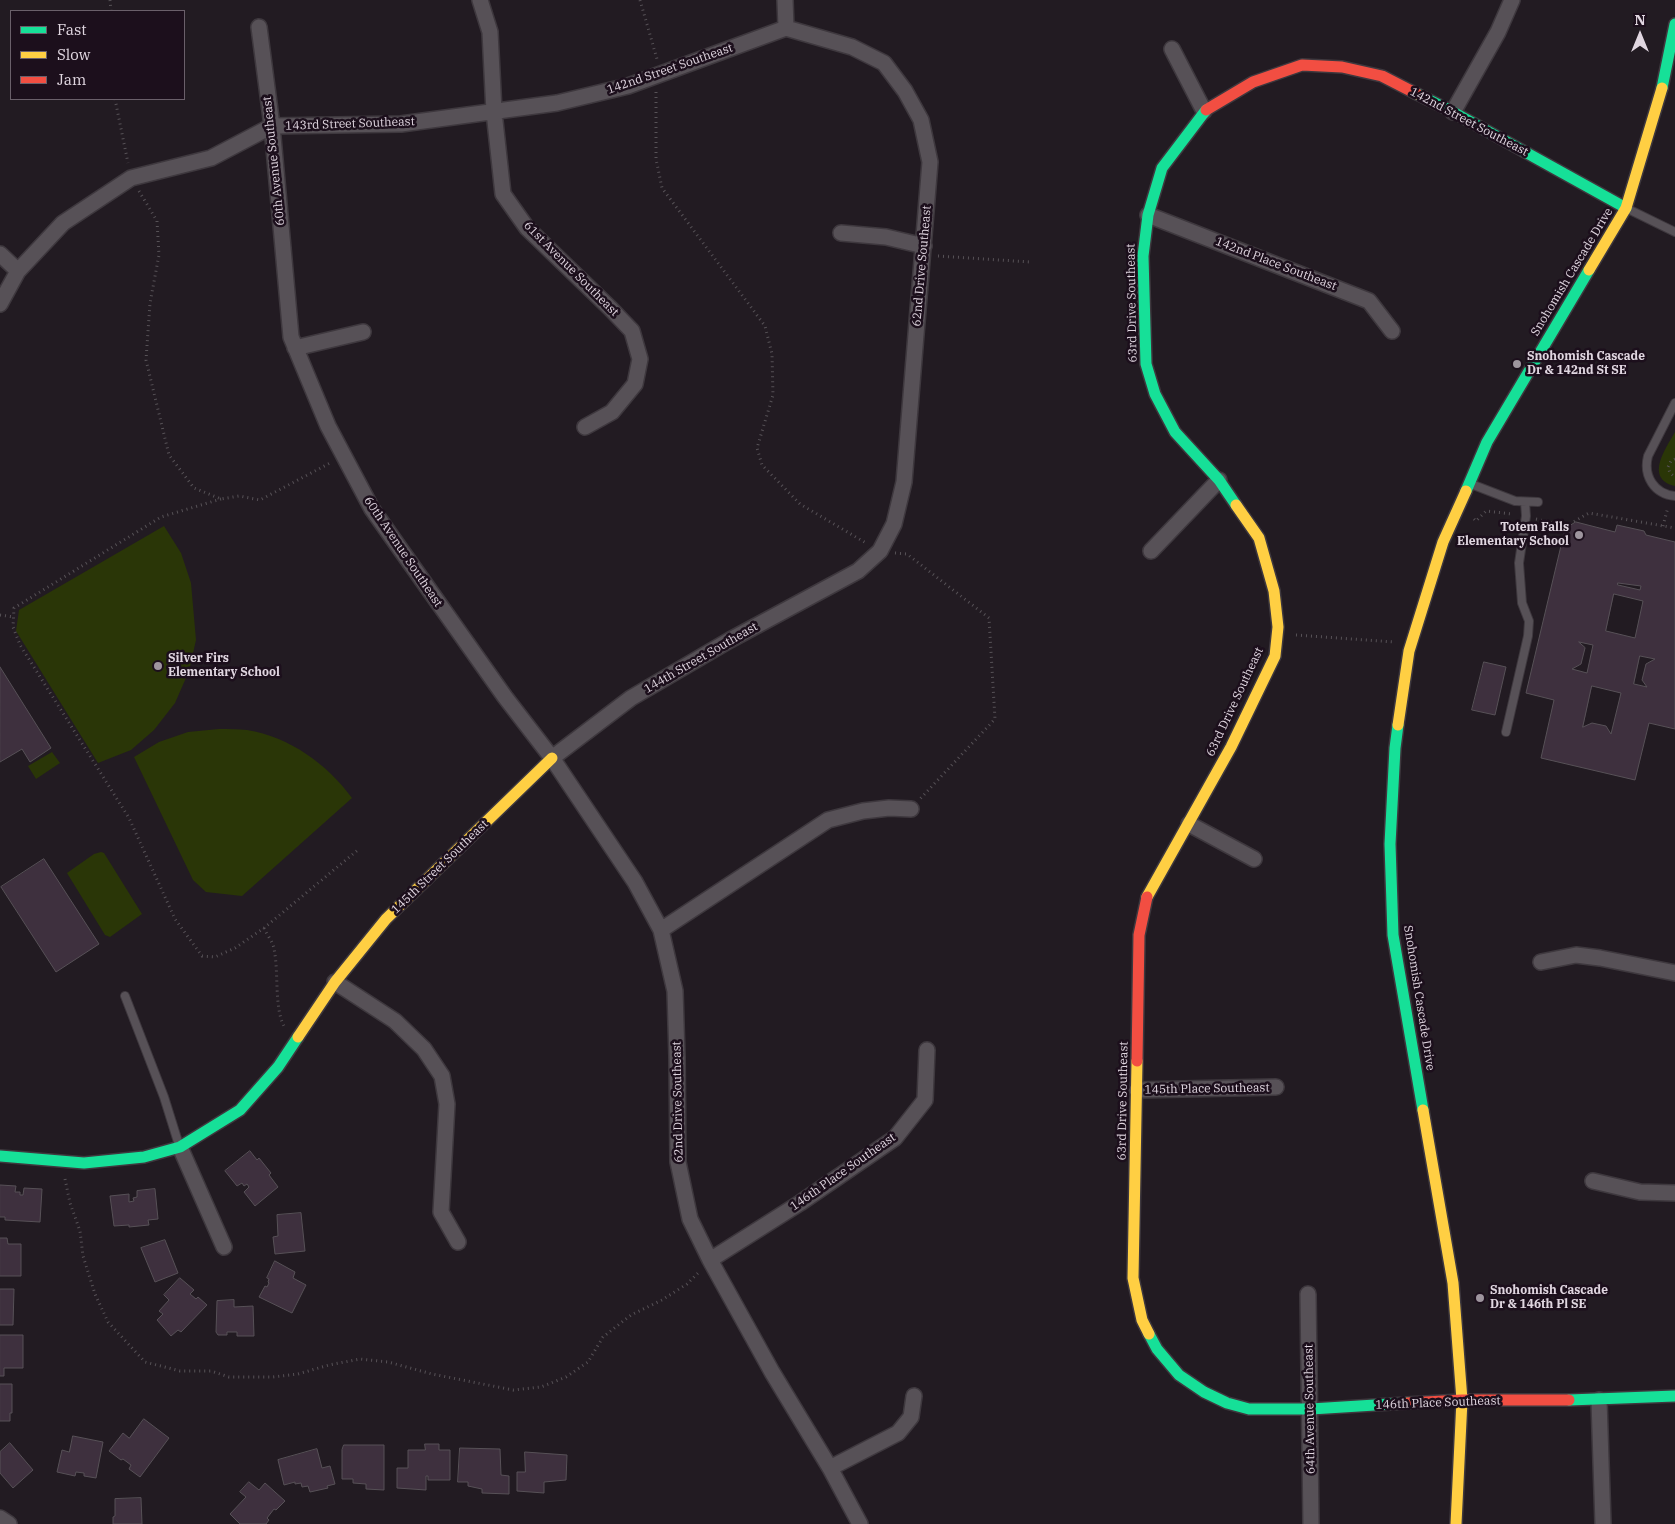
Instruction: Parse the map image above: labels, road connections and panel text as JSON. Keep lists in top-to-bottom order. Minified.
{"streets":{"street":["142nd Street Southeast","143rd Street Southeast","60th Avenue Southeast","142nd Place Southeast","62nd Drive Southeast","61st Avenue Southeast","Snohomish Cascade Drive","63rd Drive Southeast","144th Street Southeast","145th Street Southeast","145th Place Southeast","146th Place Southeast","64th Avenue Southeast"]},"crossings":[["142nd Street Southeast","143rd Street Southeast"],["142nd Street Southeast","62nd Drive Southeast"],["142nd Street Southeast","61st Avenue Southeast"],["142nd Street Southeast","Snohomish Cascade Drive"],["142nd Street Southeast","63rd Drive Southeast"],["143rd Street Southeast","60th Avenue Southeast"],["143rd Street Southeast","61st Avenue Southeast"],["60th Avenue Southeast","62nd Drive Southeast"],["60th Avenue Southeast","144th Street Southeast"],["60th Avenue Southeast","145th Street Southeast"],["142nd Place Southeast","63rd Drive Southeast"],["62nd Drive Southeast","144th Street Southeast"],["62nd Drive Southeast","145th Street Southeast"],["62nd Drive Southeast","146th Place Southeast"],["Snohomish Cascade Drive","146th Place Southeast"],["63rd Drive Southeast","145th Place Southeast"],["63rd Drive Southeast","146th Place Southeast"],["144th Street Southeast","145th Street Southeast"],["146th Place Southeast","64th Avenue Southeast"]],"places":["Snohomish Cascade Dr & 142nd St SE","Totem Falls Elementary School","Silver Firs Elementary School","Snohomish Cascade Dr & 146th Pl SE"],"legend":["Fast","Slow","Jam"],"north":"top"}
